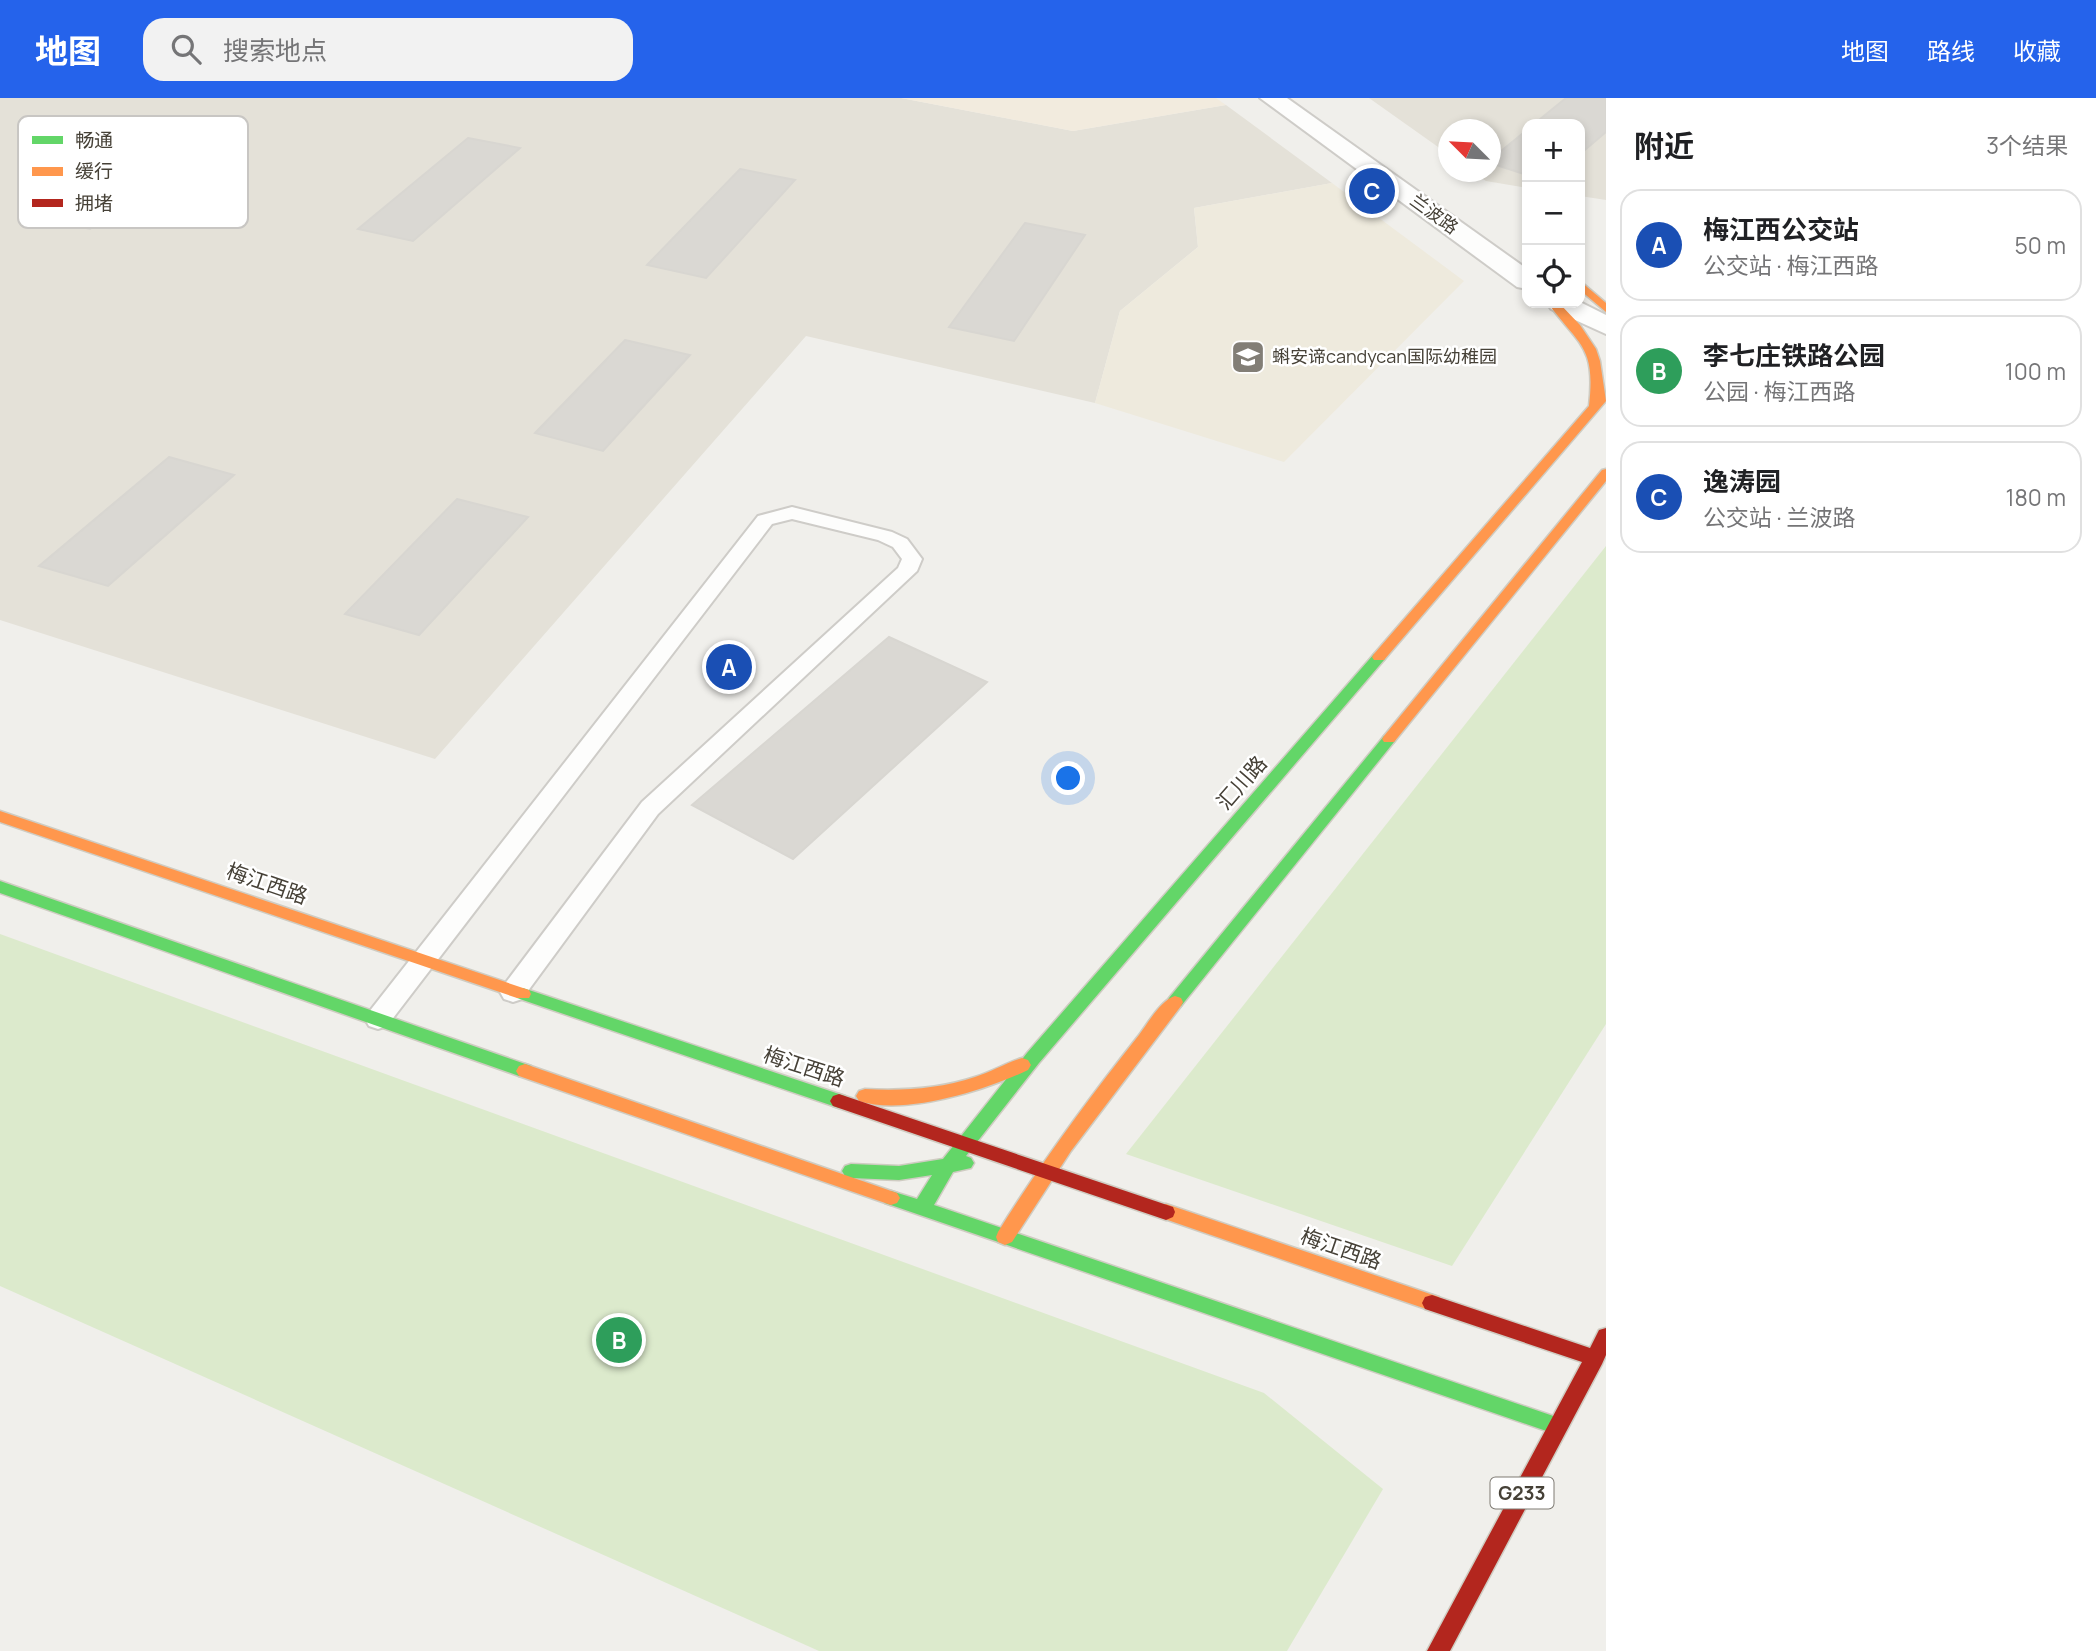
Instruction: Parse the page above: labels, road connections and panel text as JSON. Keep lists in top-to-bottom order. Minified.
{"streets":{"main road":["汇川路","梅江西路","G233"],"street":["兰波路"]},"crossings":[["汇川路","梅江西路"],["梅江西路","G233"]],"places":{"school or university":["蝌安谛candycan国际幼稚园"]},"legend":["畅通","缓行","拥堵"],"north":"top left","page":{"header":"地图","search":"搜索地点","nav":["地图","路线","收藏"],"heading":["附近","3个结果"],"map_buttons":["+","−"],"pins":["C","A","B"],"list":[{"mark":"A","name":"梅江西公交站","note":"公交站 · 梅江西路","value":"50 m"},{"mark":"B","name":"李七庄铁路公园","note":"公园 · 梅江西路","value":"100 m"},{"mark":"C","name":"逸涛园","note":"公交站 · 兰波路","value":"180 m"}]}}
